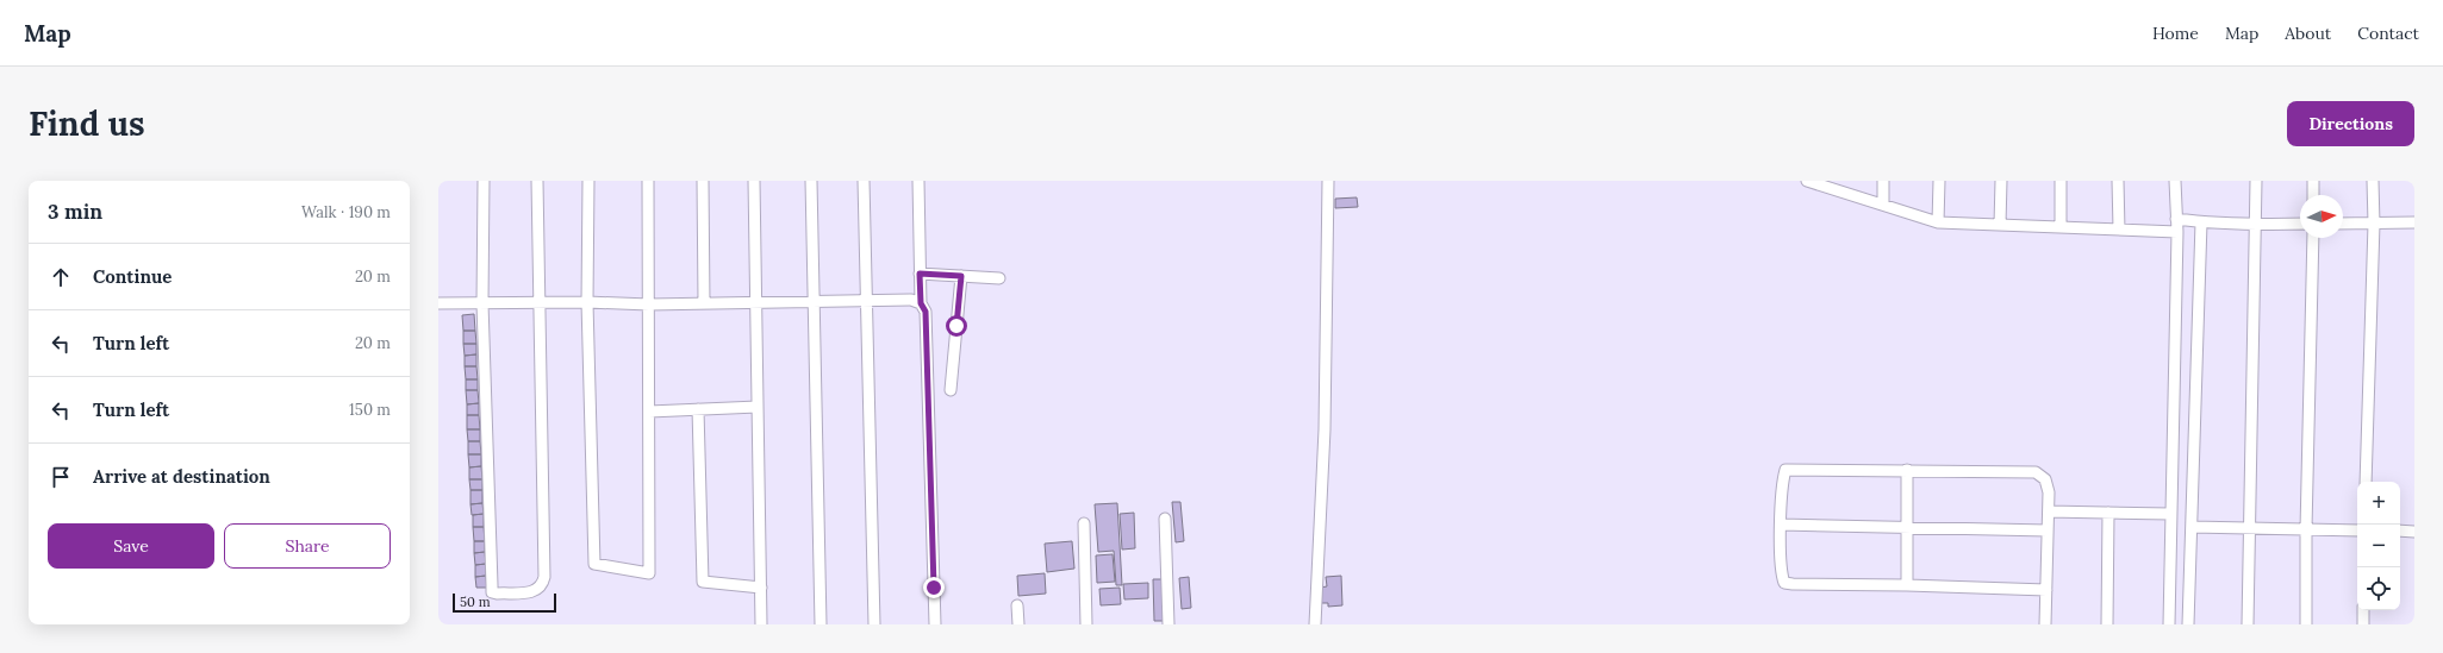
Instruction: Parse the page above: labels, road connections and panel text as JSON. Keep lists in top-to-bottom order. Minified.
{"scale_bar":"50 m","north":"right","page":{"header":"Map","nav":["Home","Map","About","Contact"],"buttons":["Directions",["Save","Share"]],"title":"Find us","heading":["3 min","Walk · 190 m"],"list":[["Continue","20 m"],["Turn left","20 m"],["Turn left","150 m"],"Arrive at destination"],"map_buttons":["+","−"],"scale":"50 m"}}
